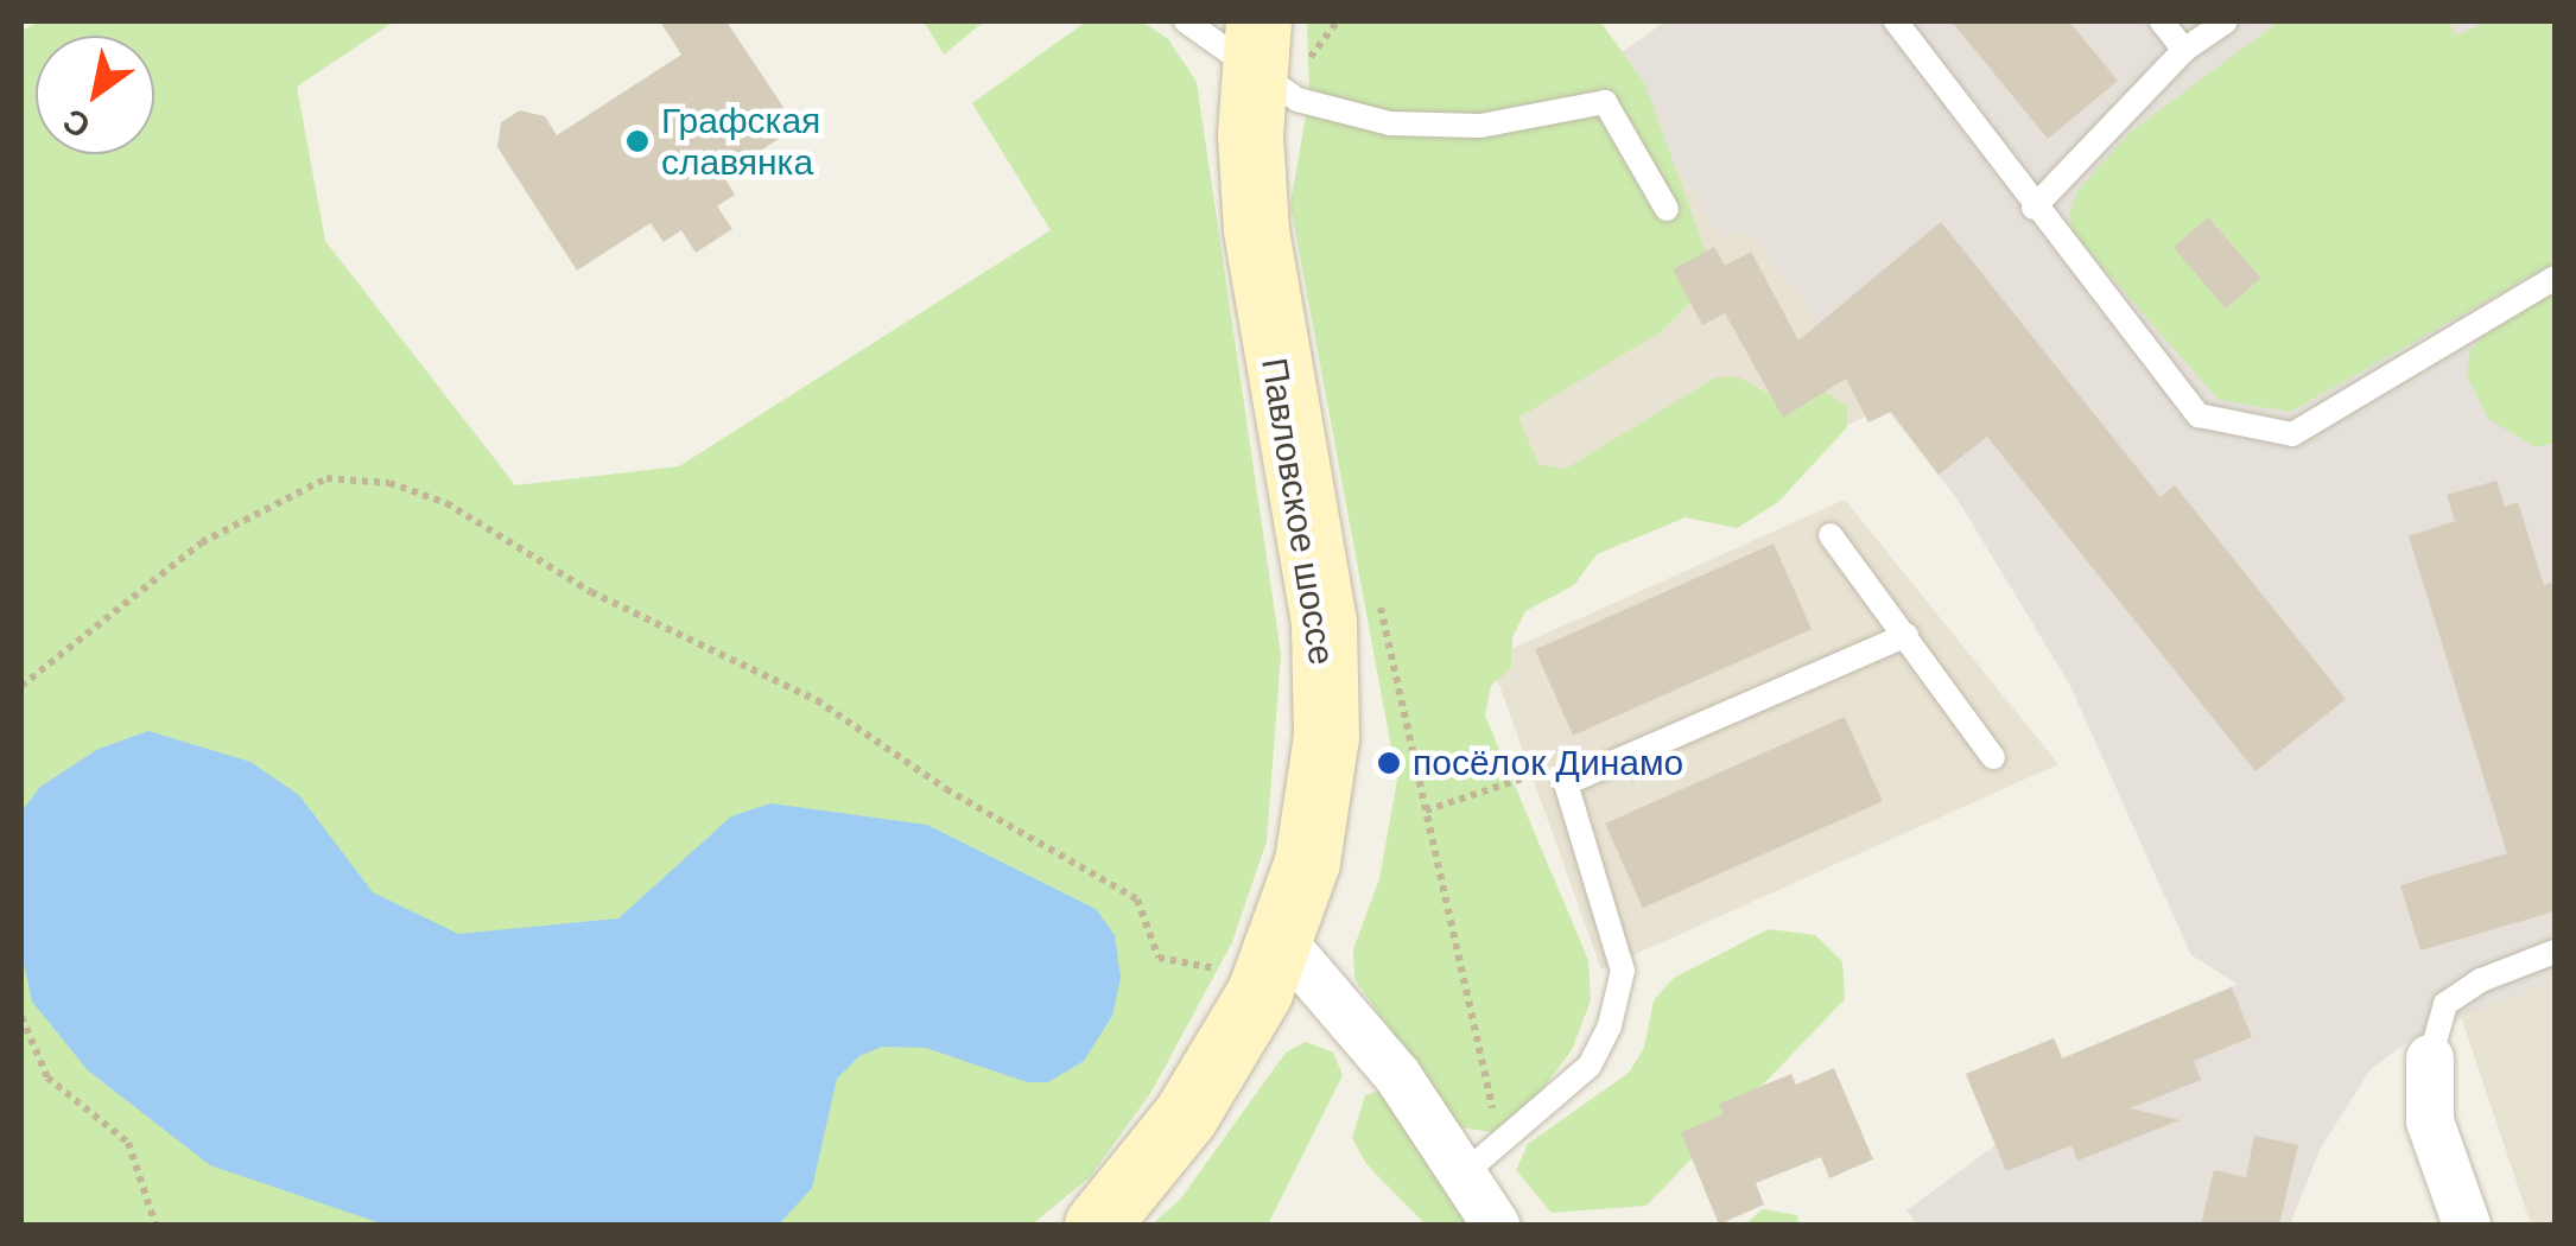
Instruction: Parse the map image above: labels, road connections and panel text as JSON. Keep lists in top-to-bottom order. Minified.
{"streets":{"main road":["Павловское шоссе"]},"places":["Графская славянка","посёлок Динамо"],"north":"bottom left"}
